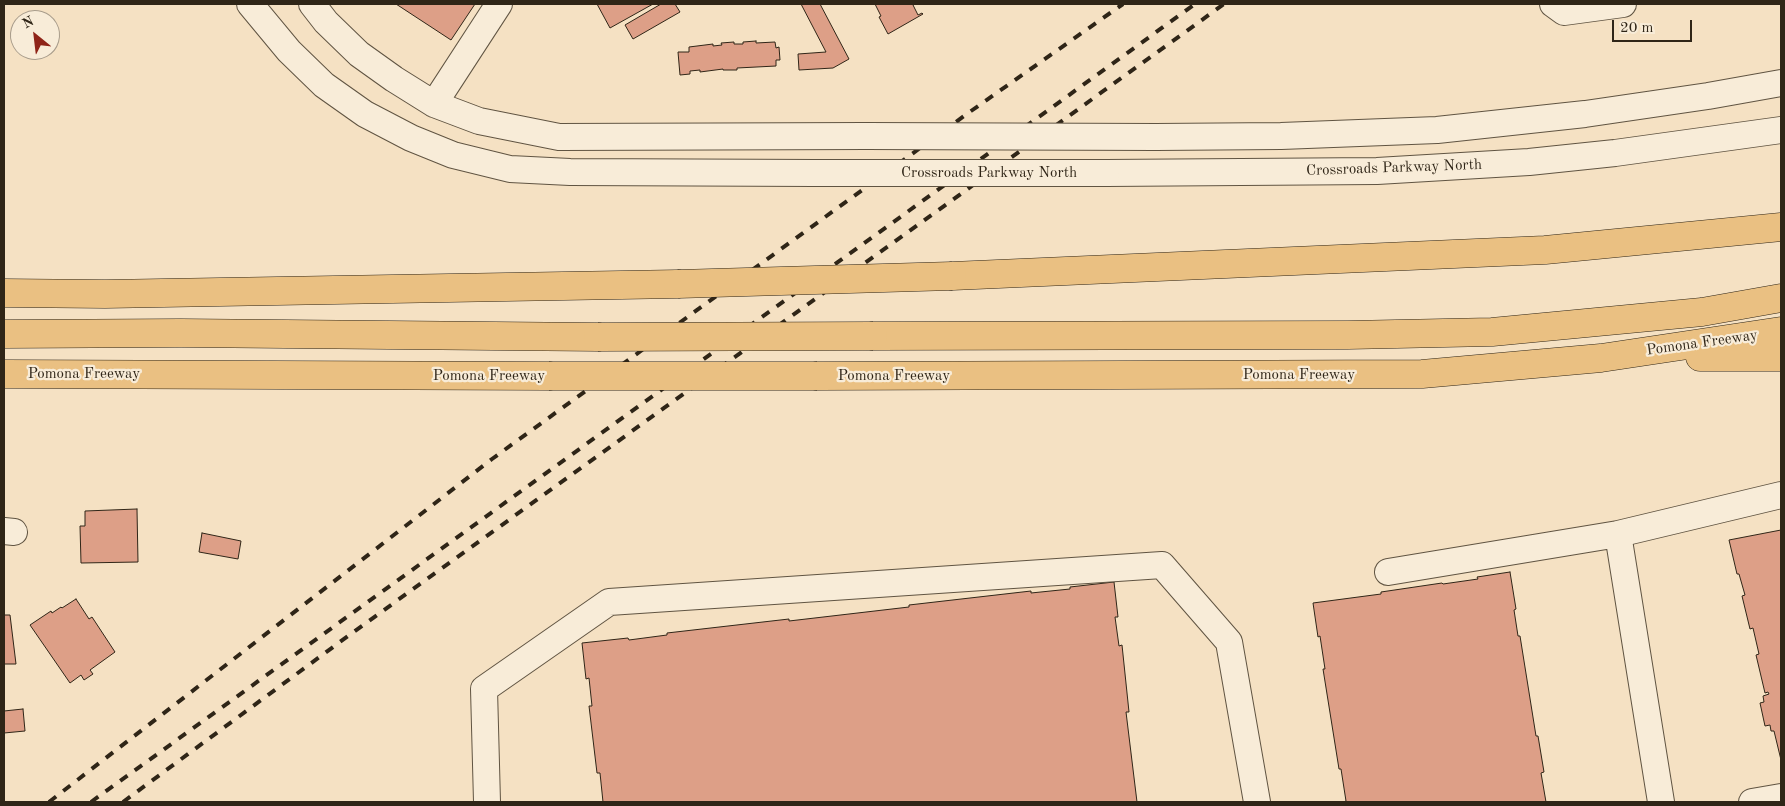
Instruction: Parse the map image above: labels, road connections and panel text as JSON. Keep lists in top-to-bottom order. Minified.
{"streets":{"highway":["Pomona Freeway"],"street":["Crossroads Parkway North"]},"scale_bar":"20 m","north":"top left"}
